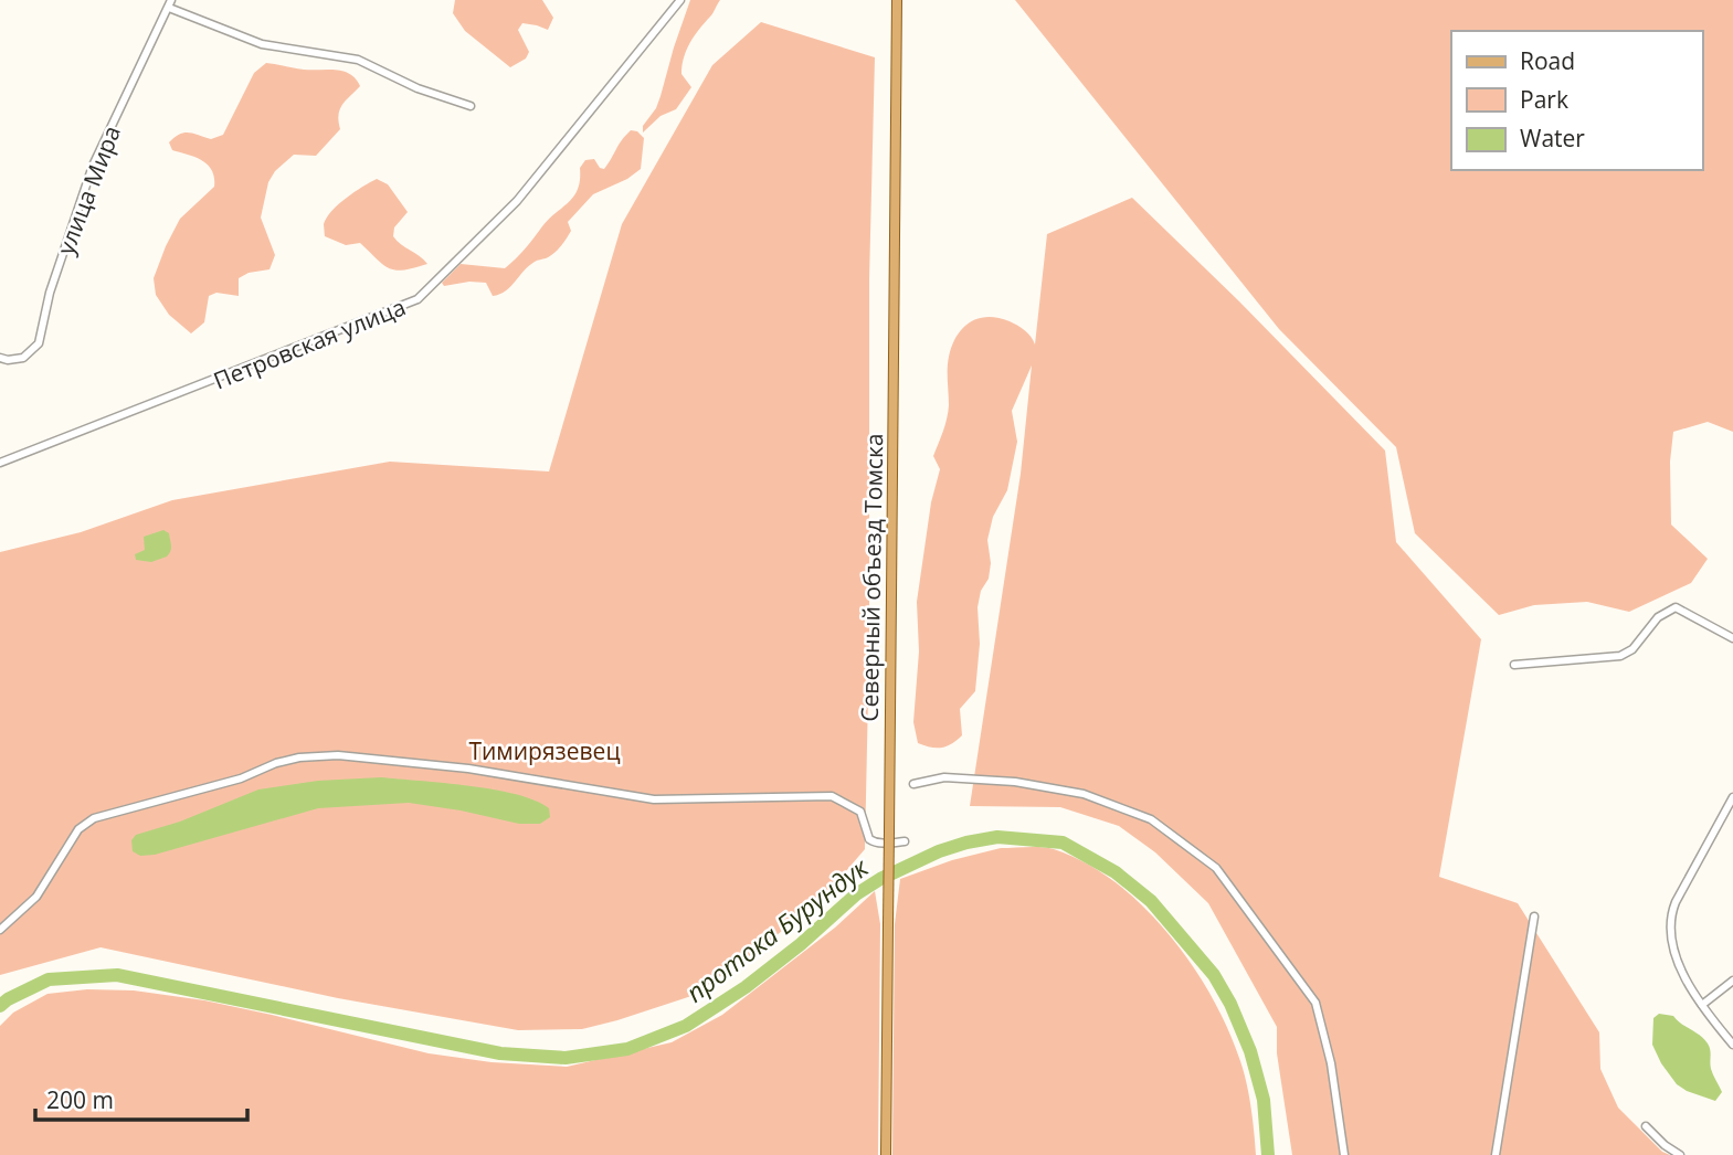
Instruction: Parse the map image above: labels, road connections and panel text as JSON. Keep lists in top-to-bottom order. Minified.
{"streets":{"main road":["Северный объезд Томска"],"street":["улица Мира","Петровская улица"]},"water":["протока Бурундук"],"parks":["Тимирязевец"],"legend":["Road","Park","Water"],"scale_bar":"200 m"}
